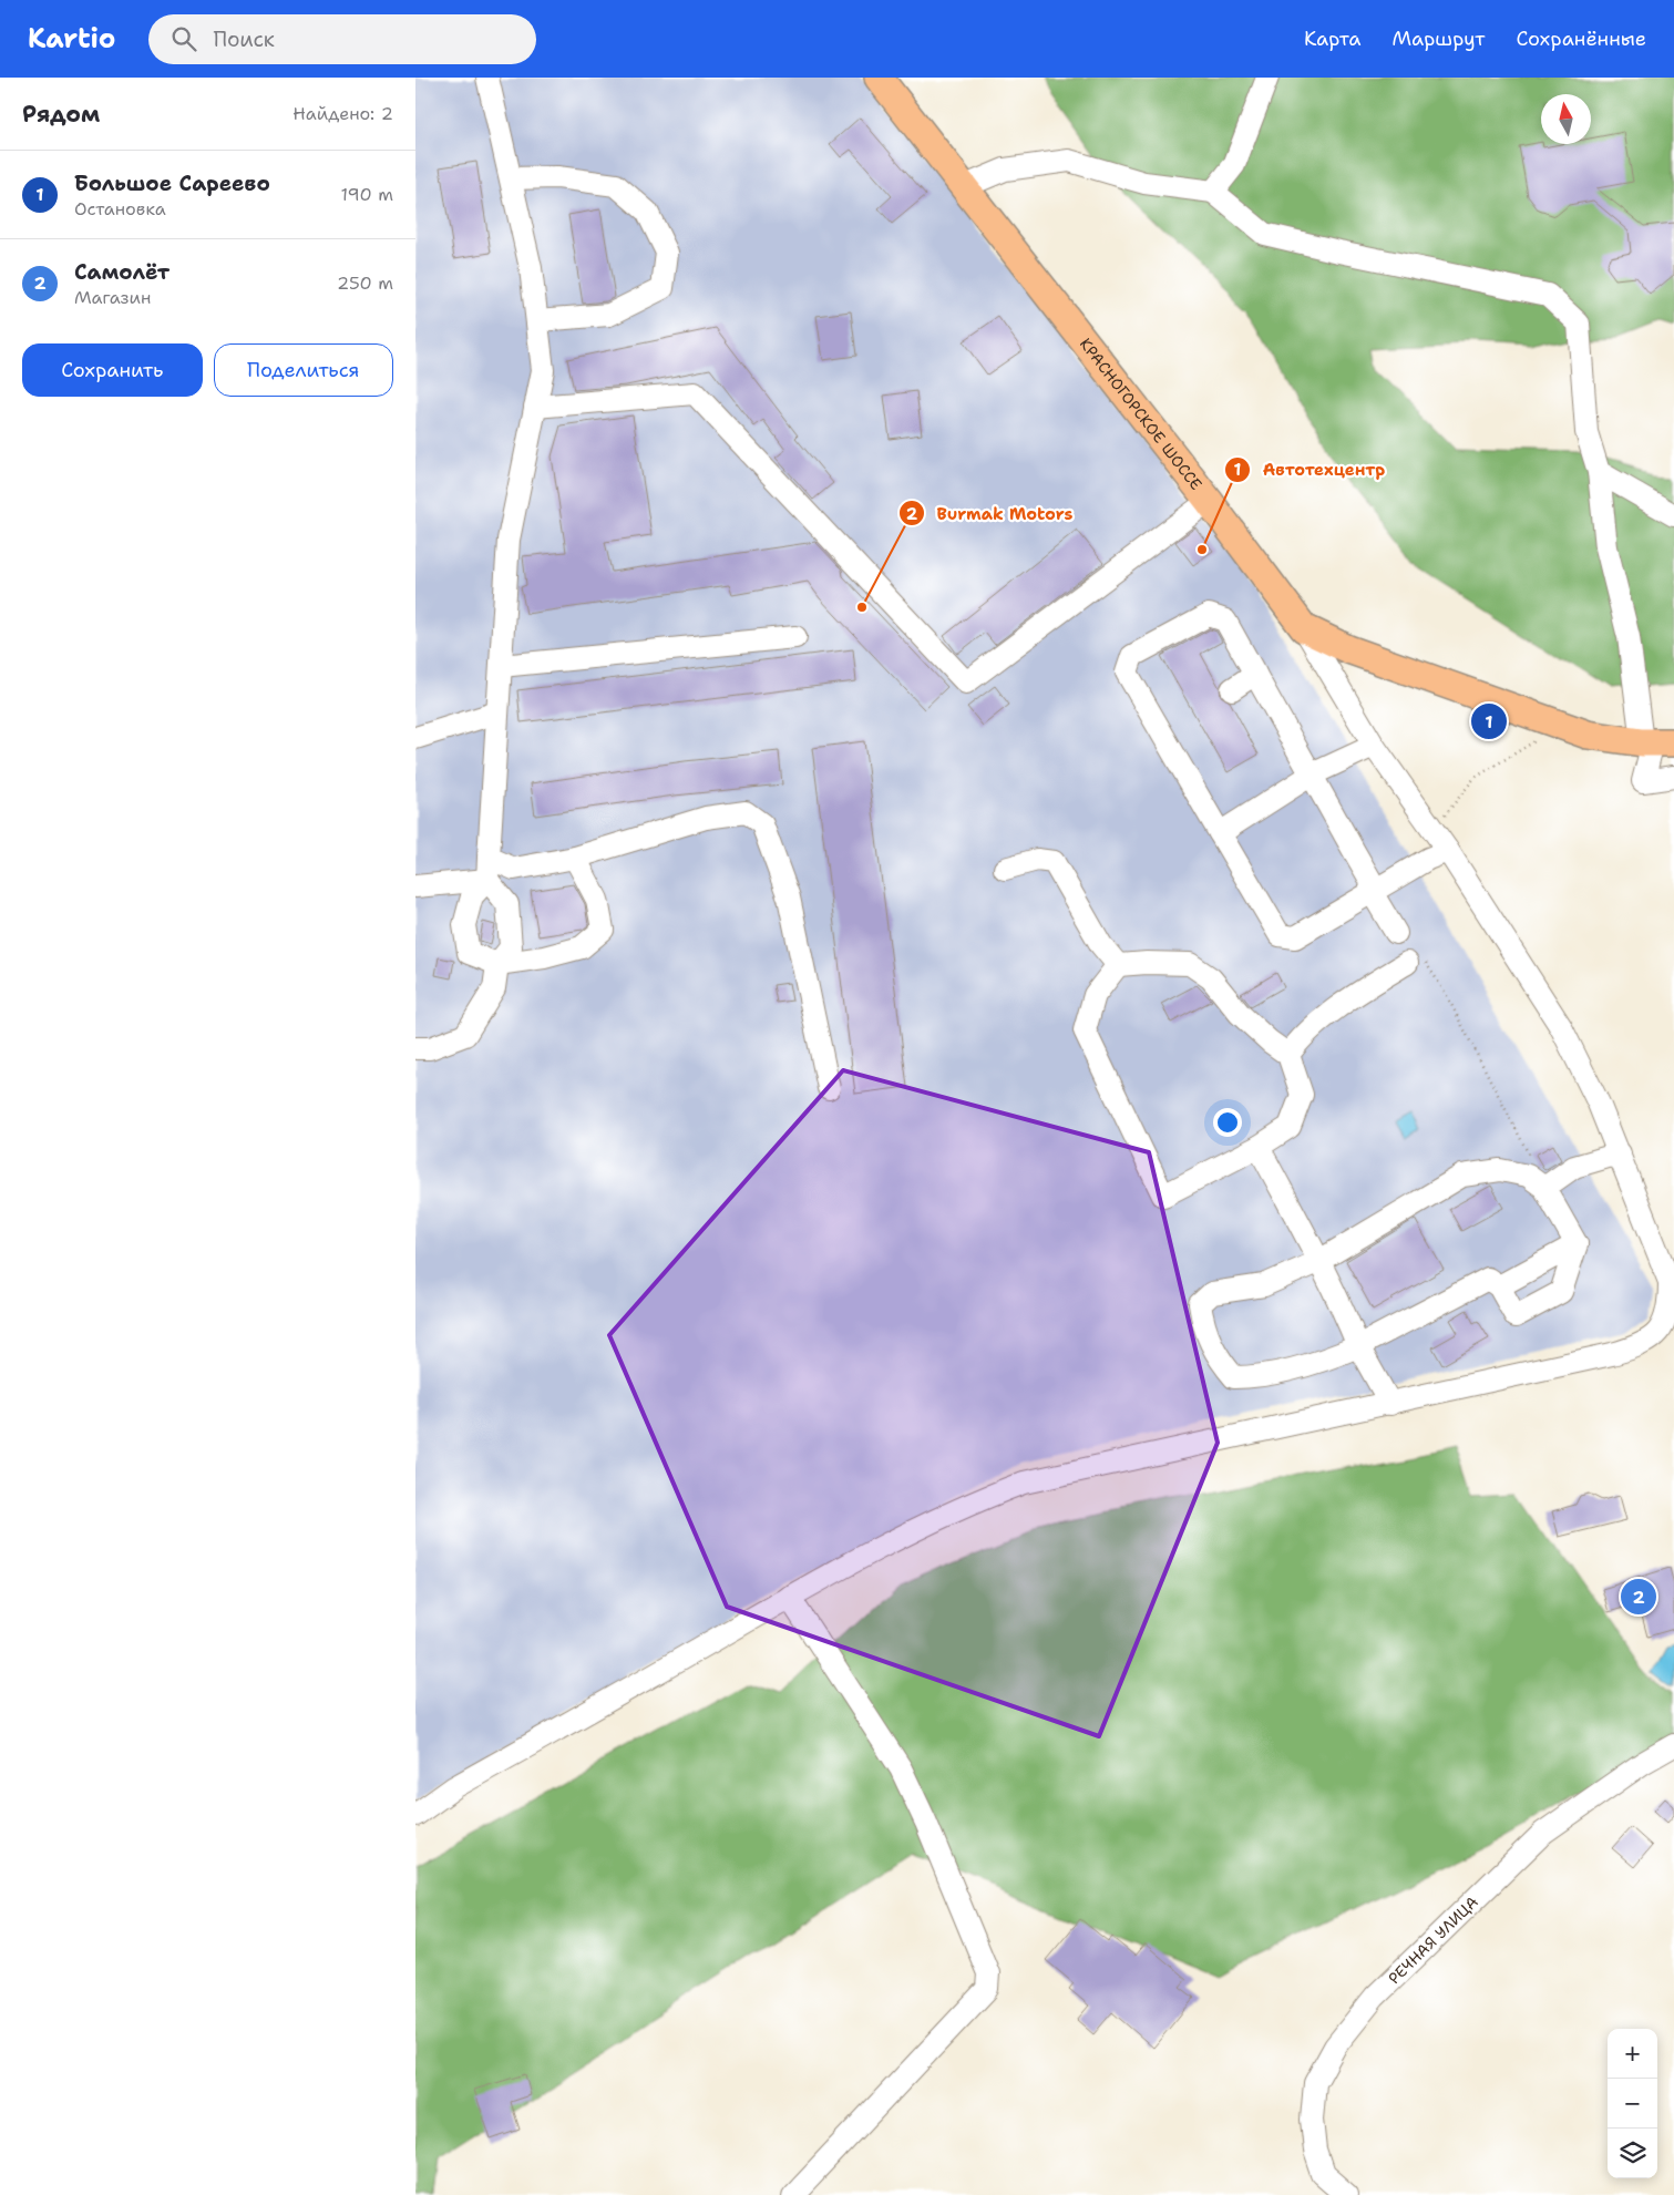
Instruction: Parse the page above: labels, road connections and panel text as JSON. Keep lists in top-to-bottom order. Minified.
{"streets":{"main road":["КРАСНОГОРСКОЕ ШОССЕ"],"street":["РЕЧНАЯ УЛИЦА"]},"places":["Автотехцентр","Burmak Motors"],"north":"top","page":{"header":"Kartio","search":"Поиск","nav":["Карта","Маршрут","Сохранённые"],"heading":["Рядом","Найдено: 2"],"list":[{"mark":"1","name":"Большое Сареево","note":"Остановка","value":"190 m"},{"mark":"2","name":"Самолёт","note":"Магазин","value":"250 m"}],"buttons":["Сохранить","Поделиться"],"pins":["1","2"],"map_buttons":["+","−"]}}
